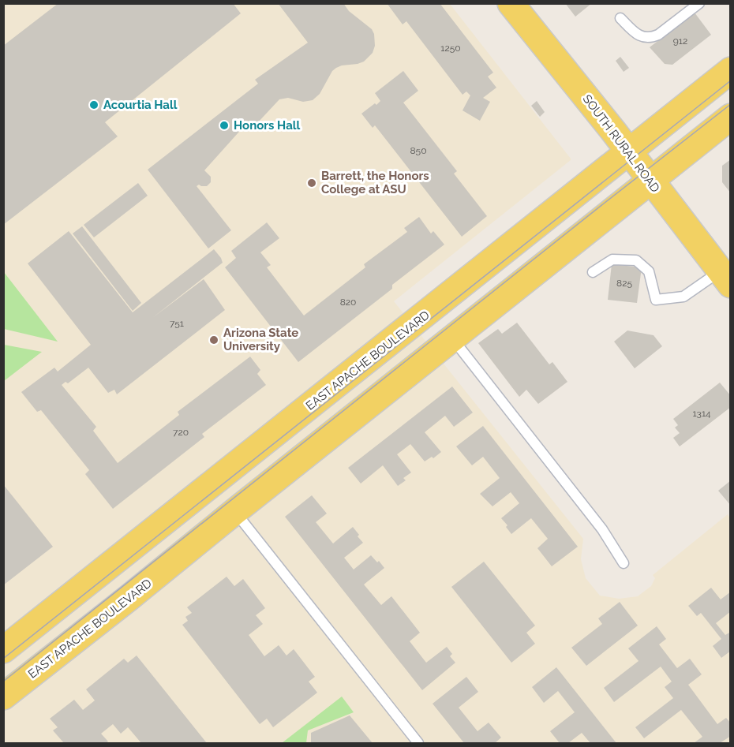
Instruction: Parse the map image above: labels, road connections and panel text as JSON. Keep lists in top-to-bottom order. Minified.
{"streets":{"main road":["SOUTH RURAL ROAD","EAST APACHE BOULEVARD"]},"crossings":[["SOUTH RURAL ROAD","EAST APACHE BOULEVARD"]],"places":["Acourtia Hall","Honors Hall","Barrett, the Honors College at ASU","Arizona State University"],"house_numbers":["912","1250","850","825","820","751","1314","720"]}
